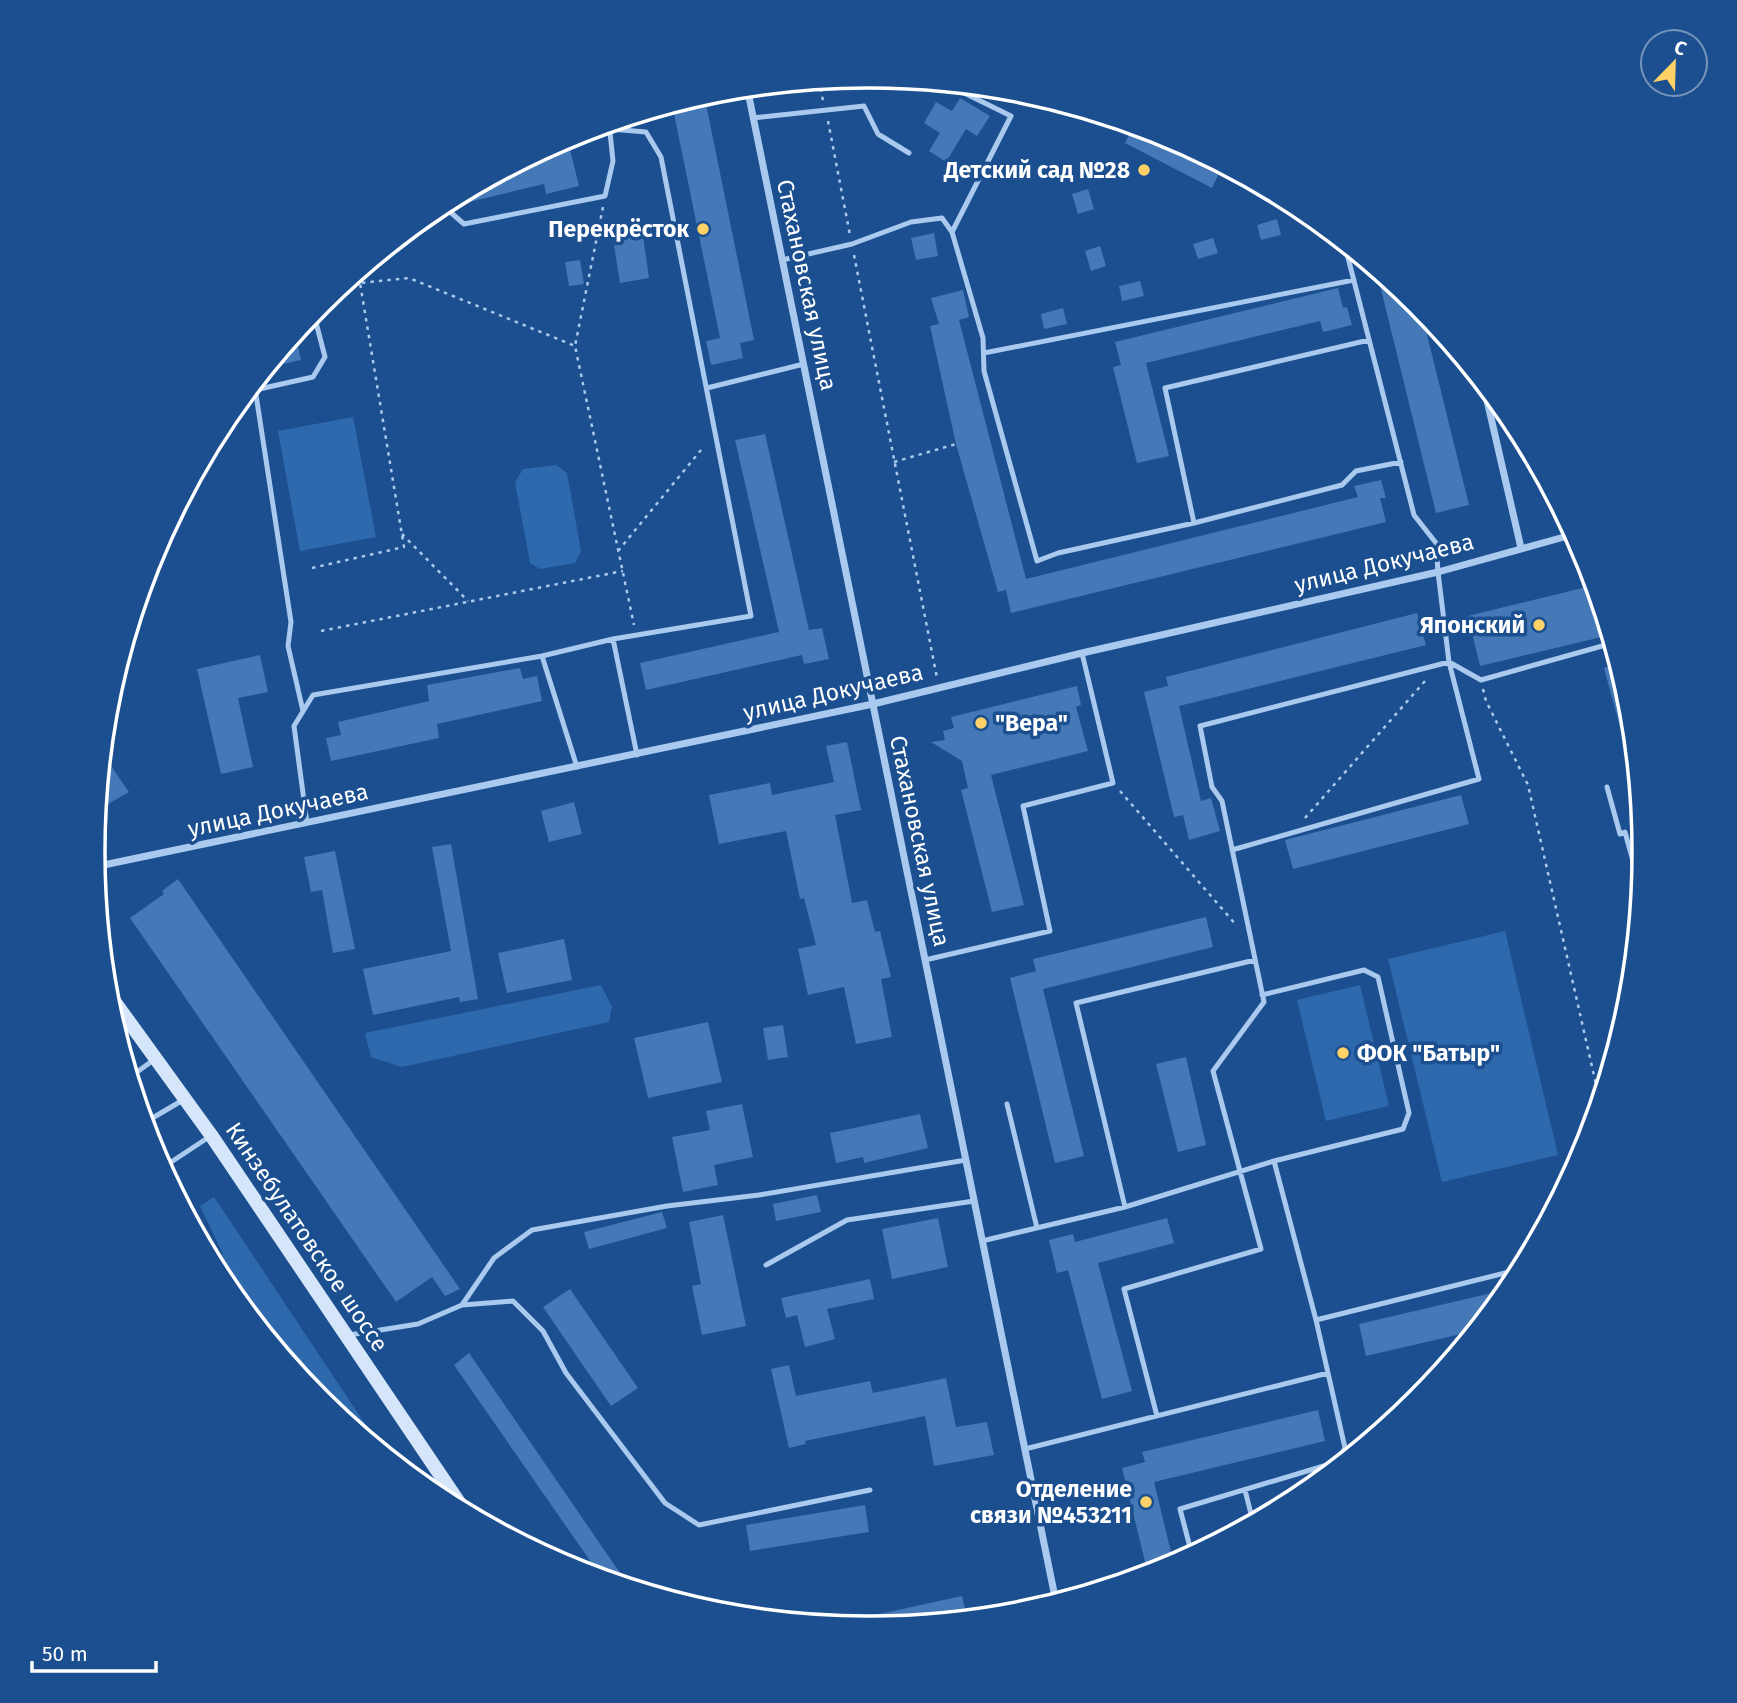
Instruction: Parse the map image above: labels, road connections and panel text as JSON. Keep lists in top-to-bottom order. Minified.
{"streets":{"main road":["Кинзебулатовское шоссе"],"street":["Стахановская улица","улица Докучаева"]},"crossings":[["Стахановская улица","улица Докучаева"]],"places":["Детский сад №28","Перекрёсток","Японский","\"Вера\"","ФОК \"Батыр\"","Отделение связи №453211"],"scale_bar":"50 m","north":"top right"}
